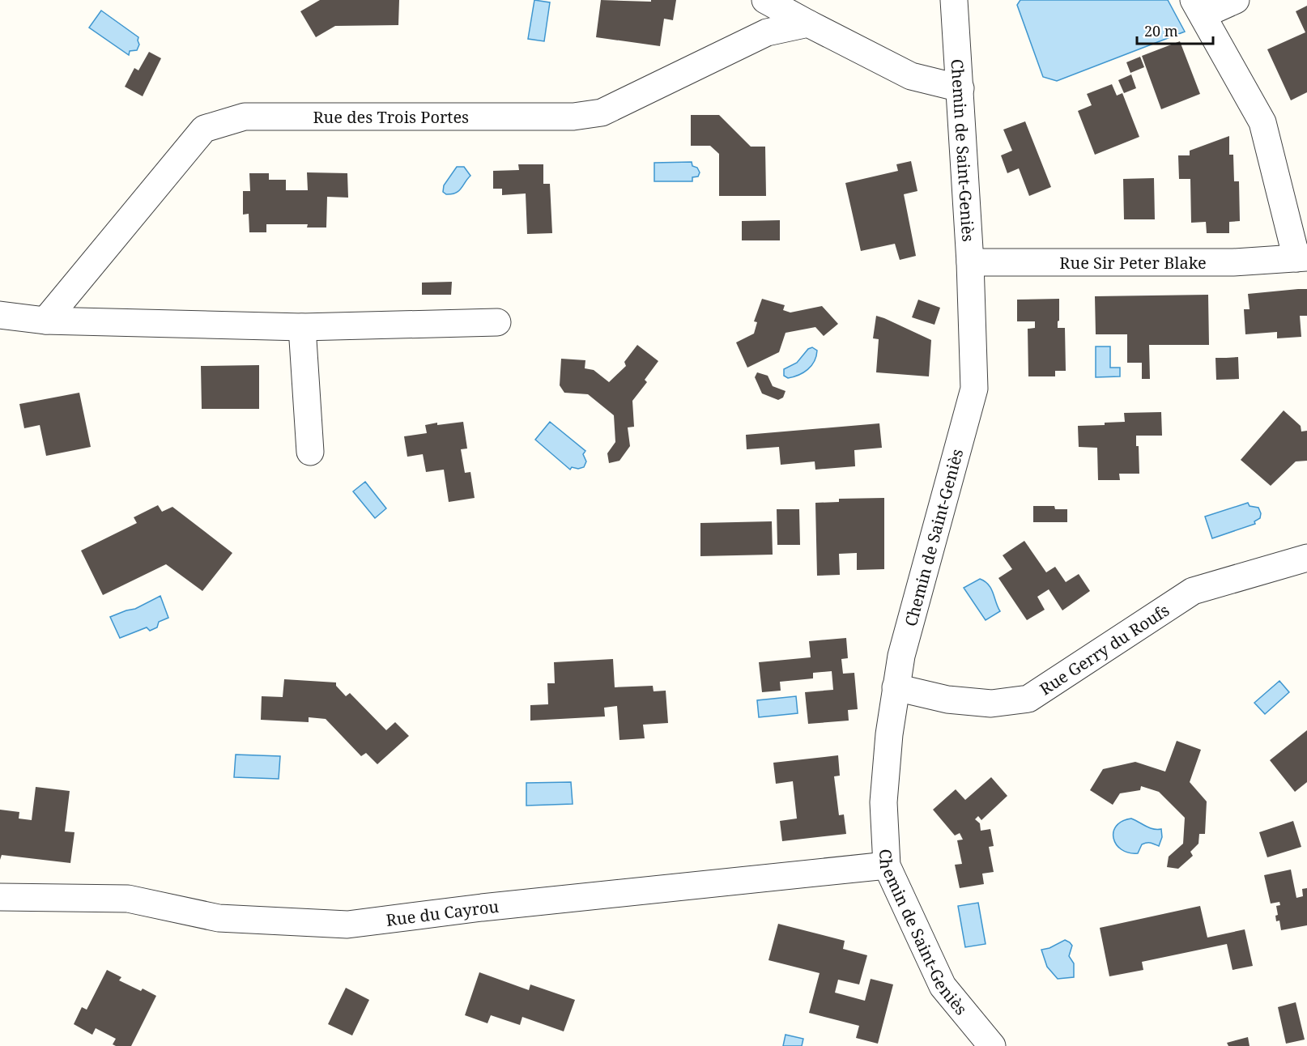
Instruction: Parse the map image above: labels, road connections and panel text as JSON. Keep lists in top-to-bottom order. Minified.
{"streets":{"street":["Rue des Trois Portes","Chemin de Saint-Geniès","Rue Sir Peter Blake","Rue Gerry du Roufs","Rue du Cayrou"]},"crossings":[["Chemin de Saint-Geniès","Rue Sir Peter Blake"],["Chemin de Saint-Geniès","Rue Gerry du Roufs"],["Chemin de Saint-Geniès","Rue du Cayrou"]],"scale_bar":"20 m"}
